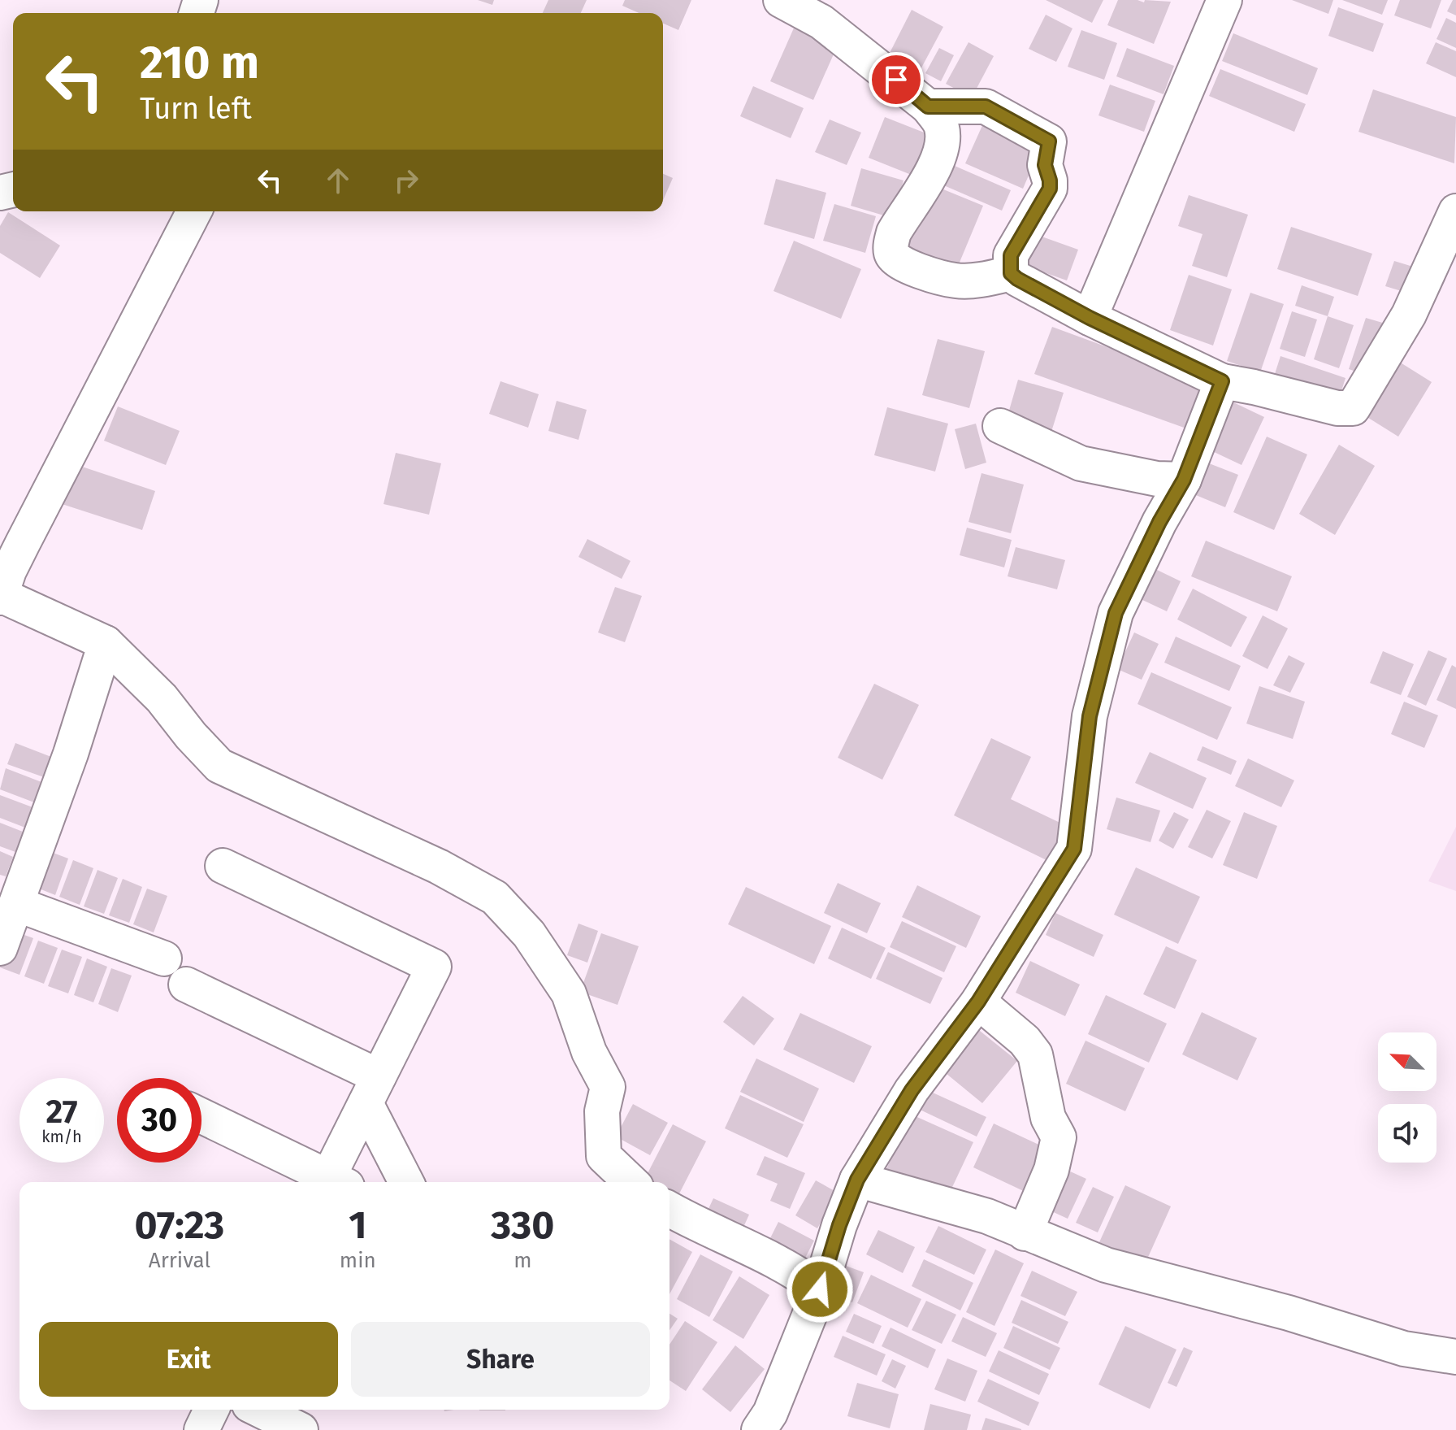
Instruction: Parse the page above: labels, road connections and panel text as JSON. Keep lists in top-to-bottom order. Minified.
{"north":"top left","page":{"turn":["210 m","Turn left"],"speed":"27 km/h","limit":"30","eta":["07:23","Arrival","1","min","330","m"],"buttons":["Exit","Share"]}}
